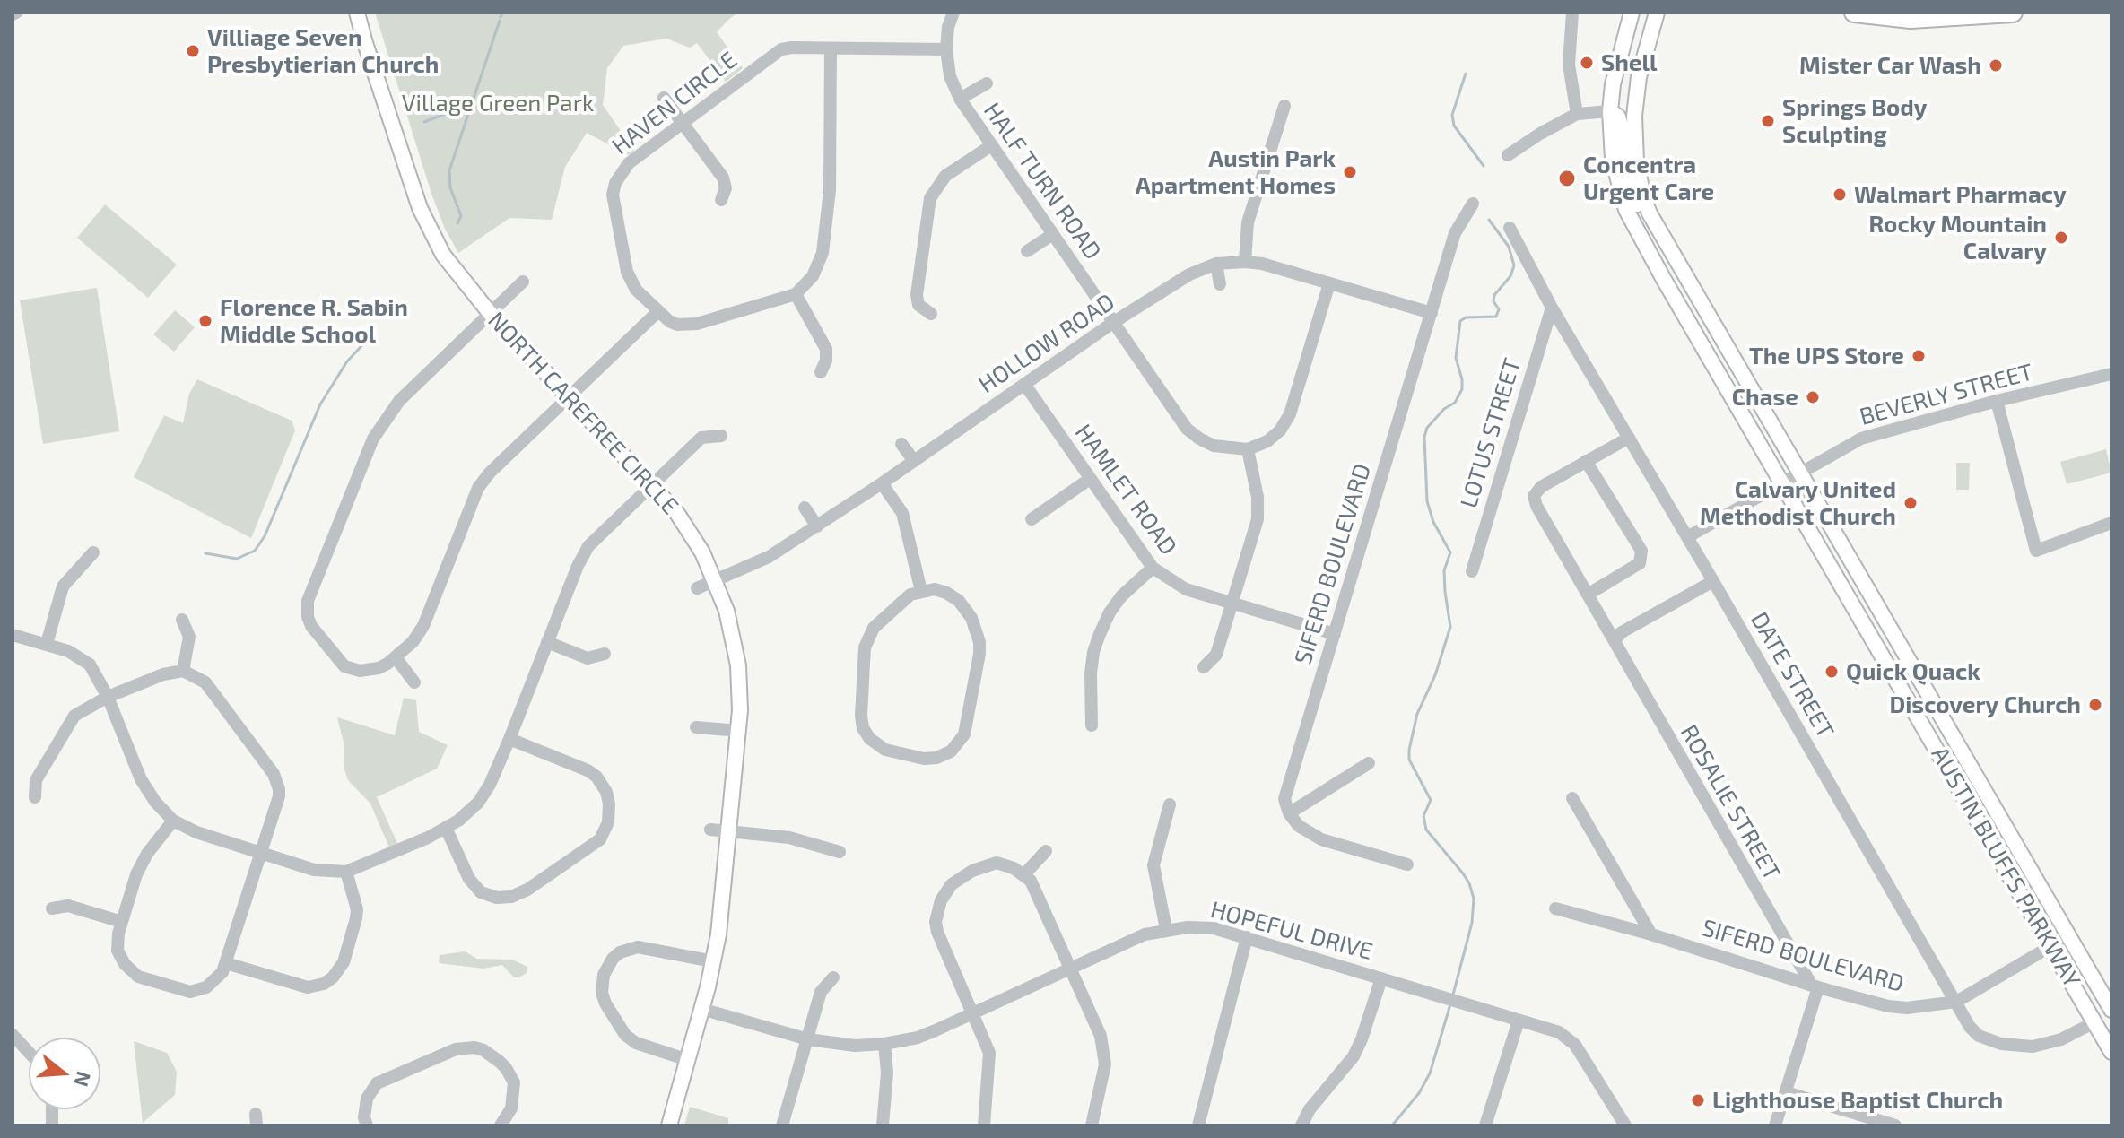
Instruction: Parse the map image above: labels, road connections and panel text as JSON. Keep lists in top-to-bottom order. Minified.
{"streets":{"main road":["NORTH CAREFREE CIRCLE","AUSTIN BLUFFS PARKWAY"],"street":["HAVEN CIRCLE","HALF TURN ROAD","HOLLOW ROAD","BEVERLY STREET","LOTUS STREET","HAMLET ROAD","SIFERD BOULEVARD","DATE STREET","ROSALIE STREET","HOPEFUL DRIVE"]},"crossings":[["HAVEN CIRCLE","HALF TURN ROAD"],["HALF TURN ROAD","HOLLOW ROAD"],["HOLLOW ROAD","NORTH CAREFREE CIRCLE"],["HOLLOW ROAD","HAMLET ROAD"],["HOLLOW ROAD","SIFERD BOULEVARD"],["BEVERLY STREET","DATE STREET"],["BEVERLY STREET","AUSTIN BLUFFS PARKWAY"],["NORTH CAREFREE CIRCLE","HOPEFUL DRIVE"],["LOTUS STREET","DATE STREET"],["HAMLET ROAD","SIFERD BOULEVARD"],["SIFERD BOULEVARD","DATE STREET"],["SIFERD BOULEVARD","ROSALIE STREET"],["SIFERD BOULEVARD","AUSTIN BLUFFS PARKWAY"],["DATE STREET","AUSTIN BLUFFS PARKWAY"]],"parks":["Village Green Park"],"places":["Villiage Seven Presbytierian Church","Shell","Mister Car Wash","Springs Body Sculpting","Austin Park Apartment Homes","Concentra Urgent Care","Walmart Pharmacy","Rocky Mountain Calvary","Florence R. Sabin Middle School","The UPS Store","Chase","Calvary United Methodist Church","Quick Quack","Discovery Church","Lighthouse Baptist Church"],"north":"right"}
